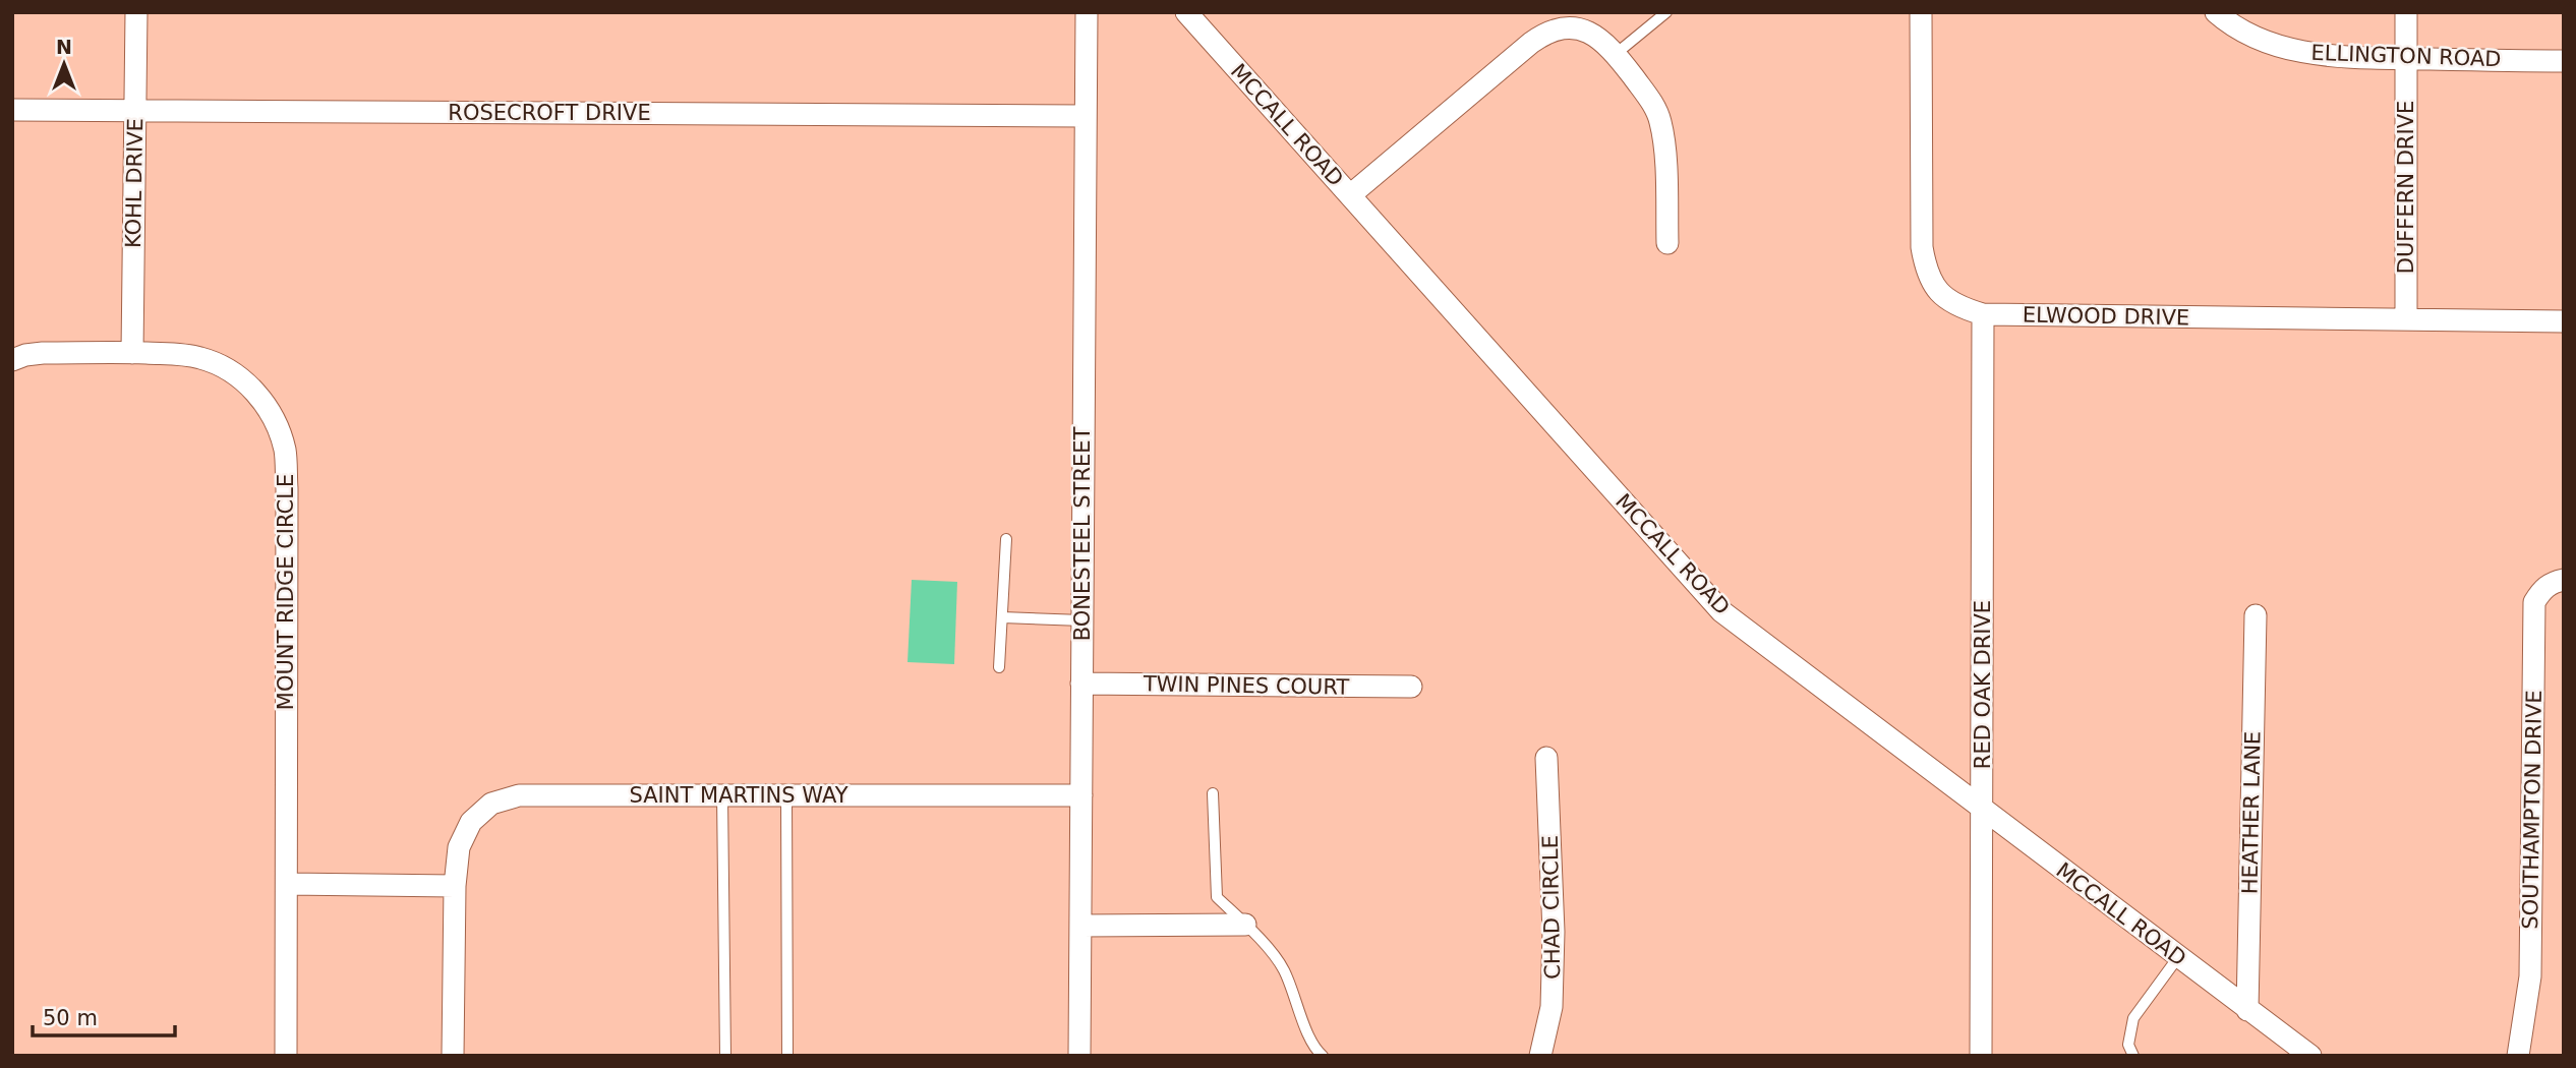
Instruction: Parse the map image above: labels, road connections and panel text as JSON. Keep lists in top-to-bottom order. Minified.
{"streets":{"street":["ELLINGTON ROAD","ROSECROFT DRIVE","MCCALL ROAD","KOHL DRIVE","DUFFERN DRIVE","ELWOOD DRIVE","BONESTEEL STREET","MOUNT RIDGE CIRCLE","RED OAK DRIVE","TWIN PINES COURT","SAINT MARTINS WAY","SOUTHAMPTON DRIVE","HEATHER LANE","CHAD CIRCLE"]},"crossings":[["ELLINGTON ROAD","DUFFERN DRIVE"],["ROSECROFT DRIVE","KOHL DRIVE"],["ROSECROFT DRIVE","BONESTEEL STREET"],["MCCALL ROAD","RED OAK DRIVE"],["MCCALL ROAD","HEATHER LANE"],["KOHL DRIVE","MOUNT RIDGE CIRCLE"],["DUFFERN DRIVE","ELWOOD DRIVE"],["ELWOOD DRIVE","RED OAK DRIVE"],["BONESTEEL STREET","TWIN PINES COURT"],["BONESTEEL STREET","SAINT MARTINS WAY"]],"scale_bar":"50 m","north":"top"}
